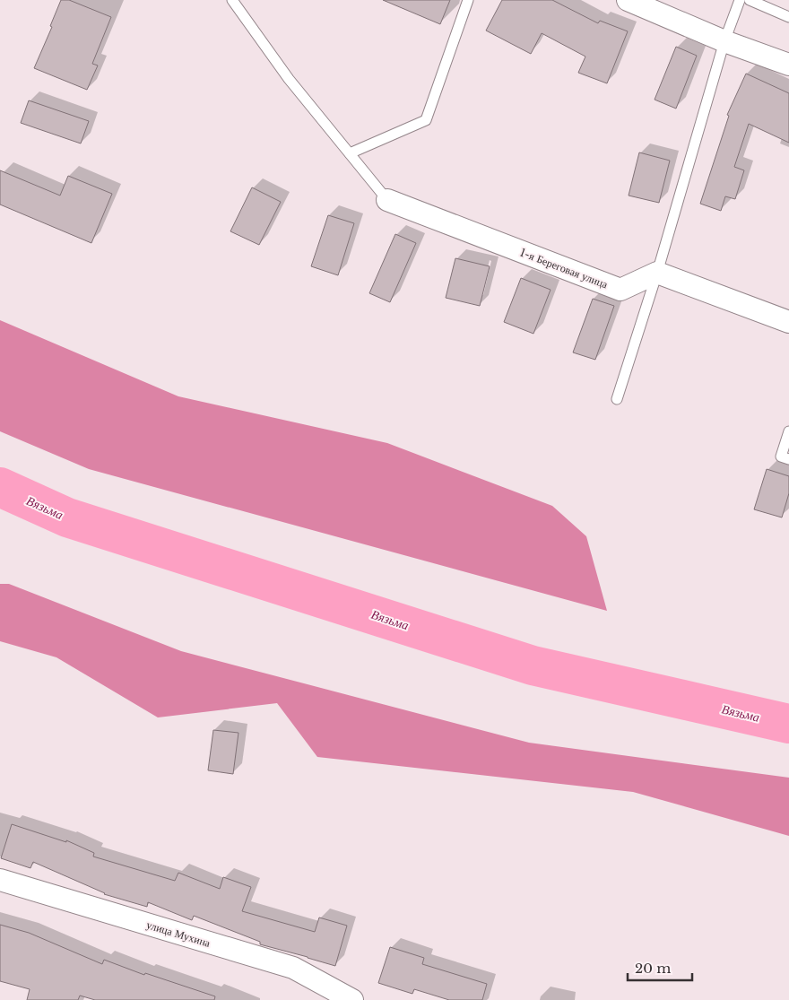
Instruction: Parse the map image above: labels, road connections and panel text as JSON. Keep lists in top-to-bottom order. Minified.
{"streets":{"street":["1-я Береговая улица","улица Мухина"]},"water":["Вязьма"],"scale_bar":"20 m"}
